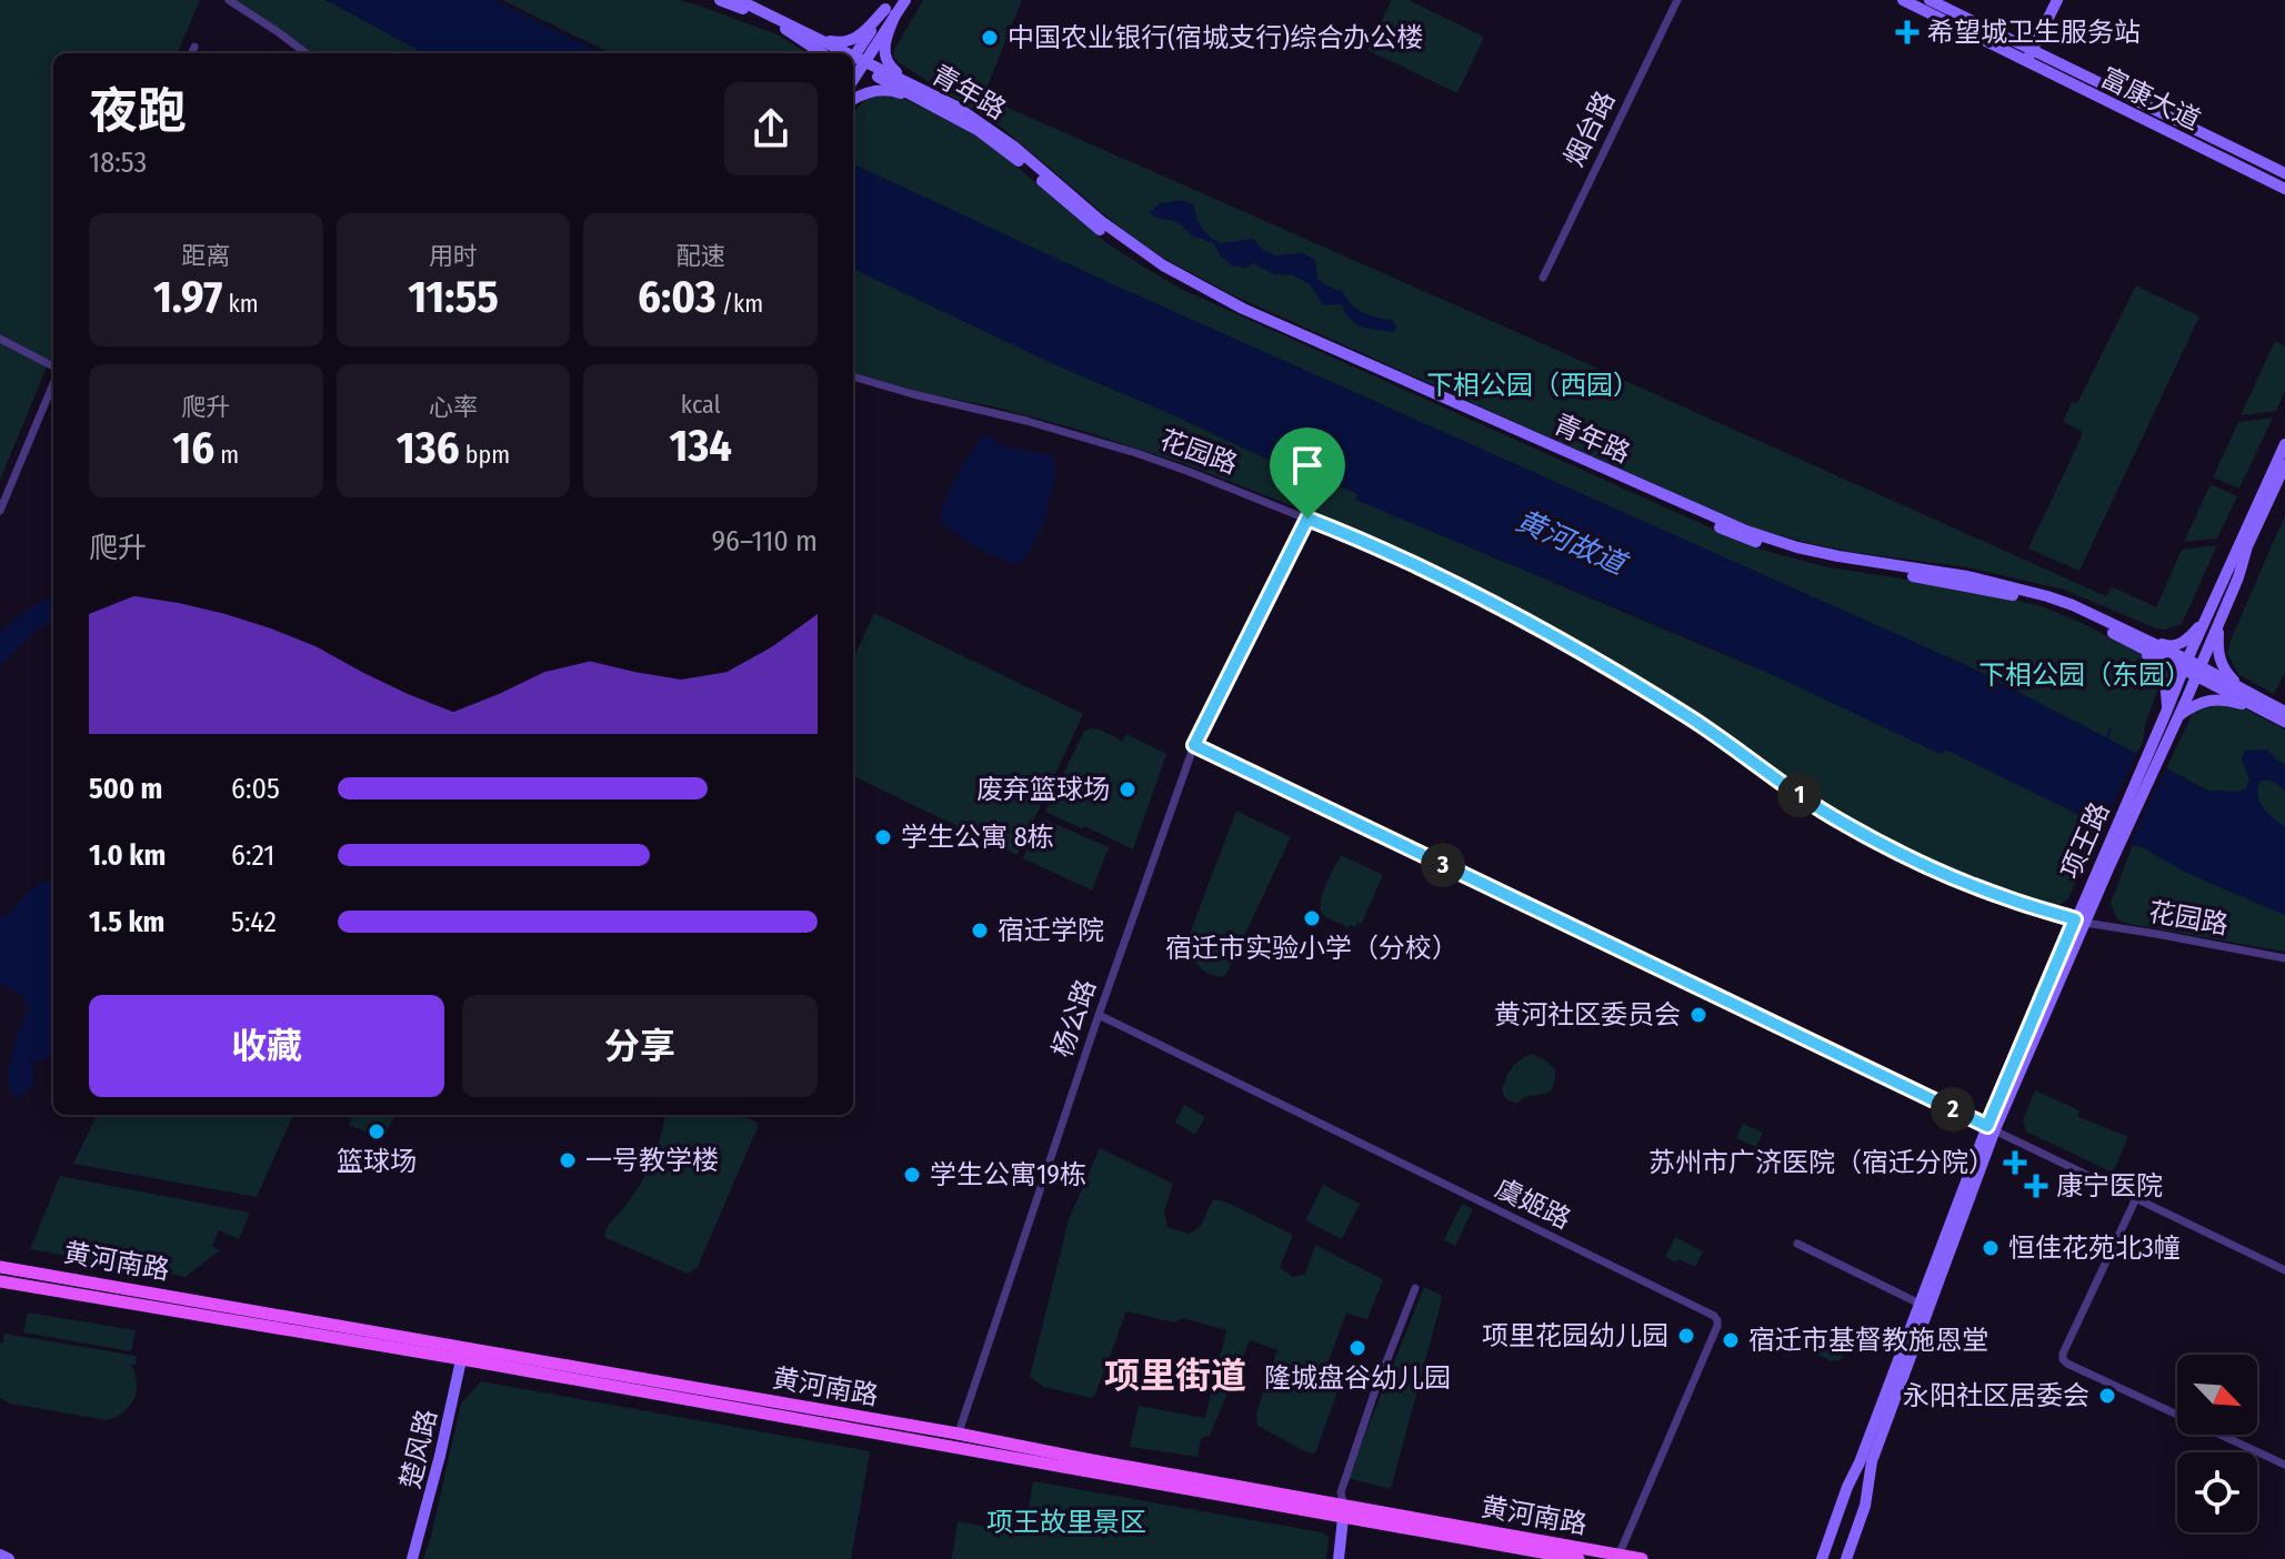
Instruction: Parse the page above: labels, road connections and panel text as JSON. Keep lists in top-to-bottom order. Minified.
{"streets":{"main road":["黄河南路"],"street":["青年路","富康大道","烟台路","花园路","项王路","杨公路","虞姬路","楚风路"]},"crossings":[["青年路","项王路"],["花园路","项王路"],["花园路","杨公路"],["杨公路","虞姬路"],["杨公路","黄河南路"],["虞姬路","黄河南路"],["黄河南路","楚风路"]],"districts":["项里街道"],"water":["黄河故道"],"parks":["下相公园（西园）","下相公园（东园）","项王故里景区"],"places":{"health":["希望城卫生服务站","苏州市广济医院（宿迁分院）","康宁医院"],"other":["中国农业银行(宿城支行)综合办公楼","废弃篮球场","学生公寓 8栋","宿迁市实验小学（分校）","宿迁学院","黄河社区委员会","篮球场","一号教学楼","学生公寓19栋","恒佳花苑北3幢","项里花园幼儿园","宿迁市基督教施恩堂","隆城盘谷幼儿园","永阳社区居委会"]},"north":"bottom right","page":{"heading":["夜跑","18:53"],"stats":[["距离","1.97 km"],["用时","11:55"],["配速","6:03 /km"],["爬升","16 m"],["心率","136 bpm"],["kcal","134"]],"chart":["爬升","96–110 m"],"list":[{"name":"500 m","note":"6:05"},{"name":"1.0 km","note":"6:21"},{"name":"1.5 km","note":"5:42"}],"pins":["1","3","2"],"buttons":["收藏","分享"]}}
